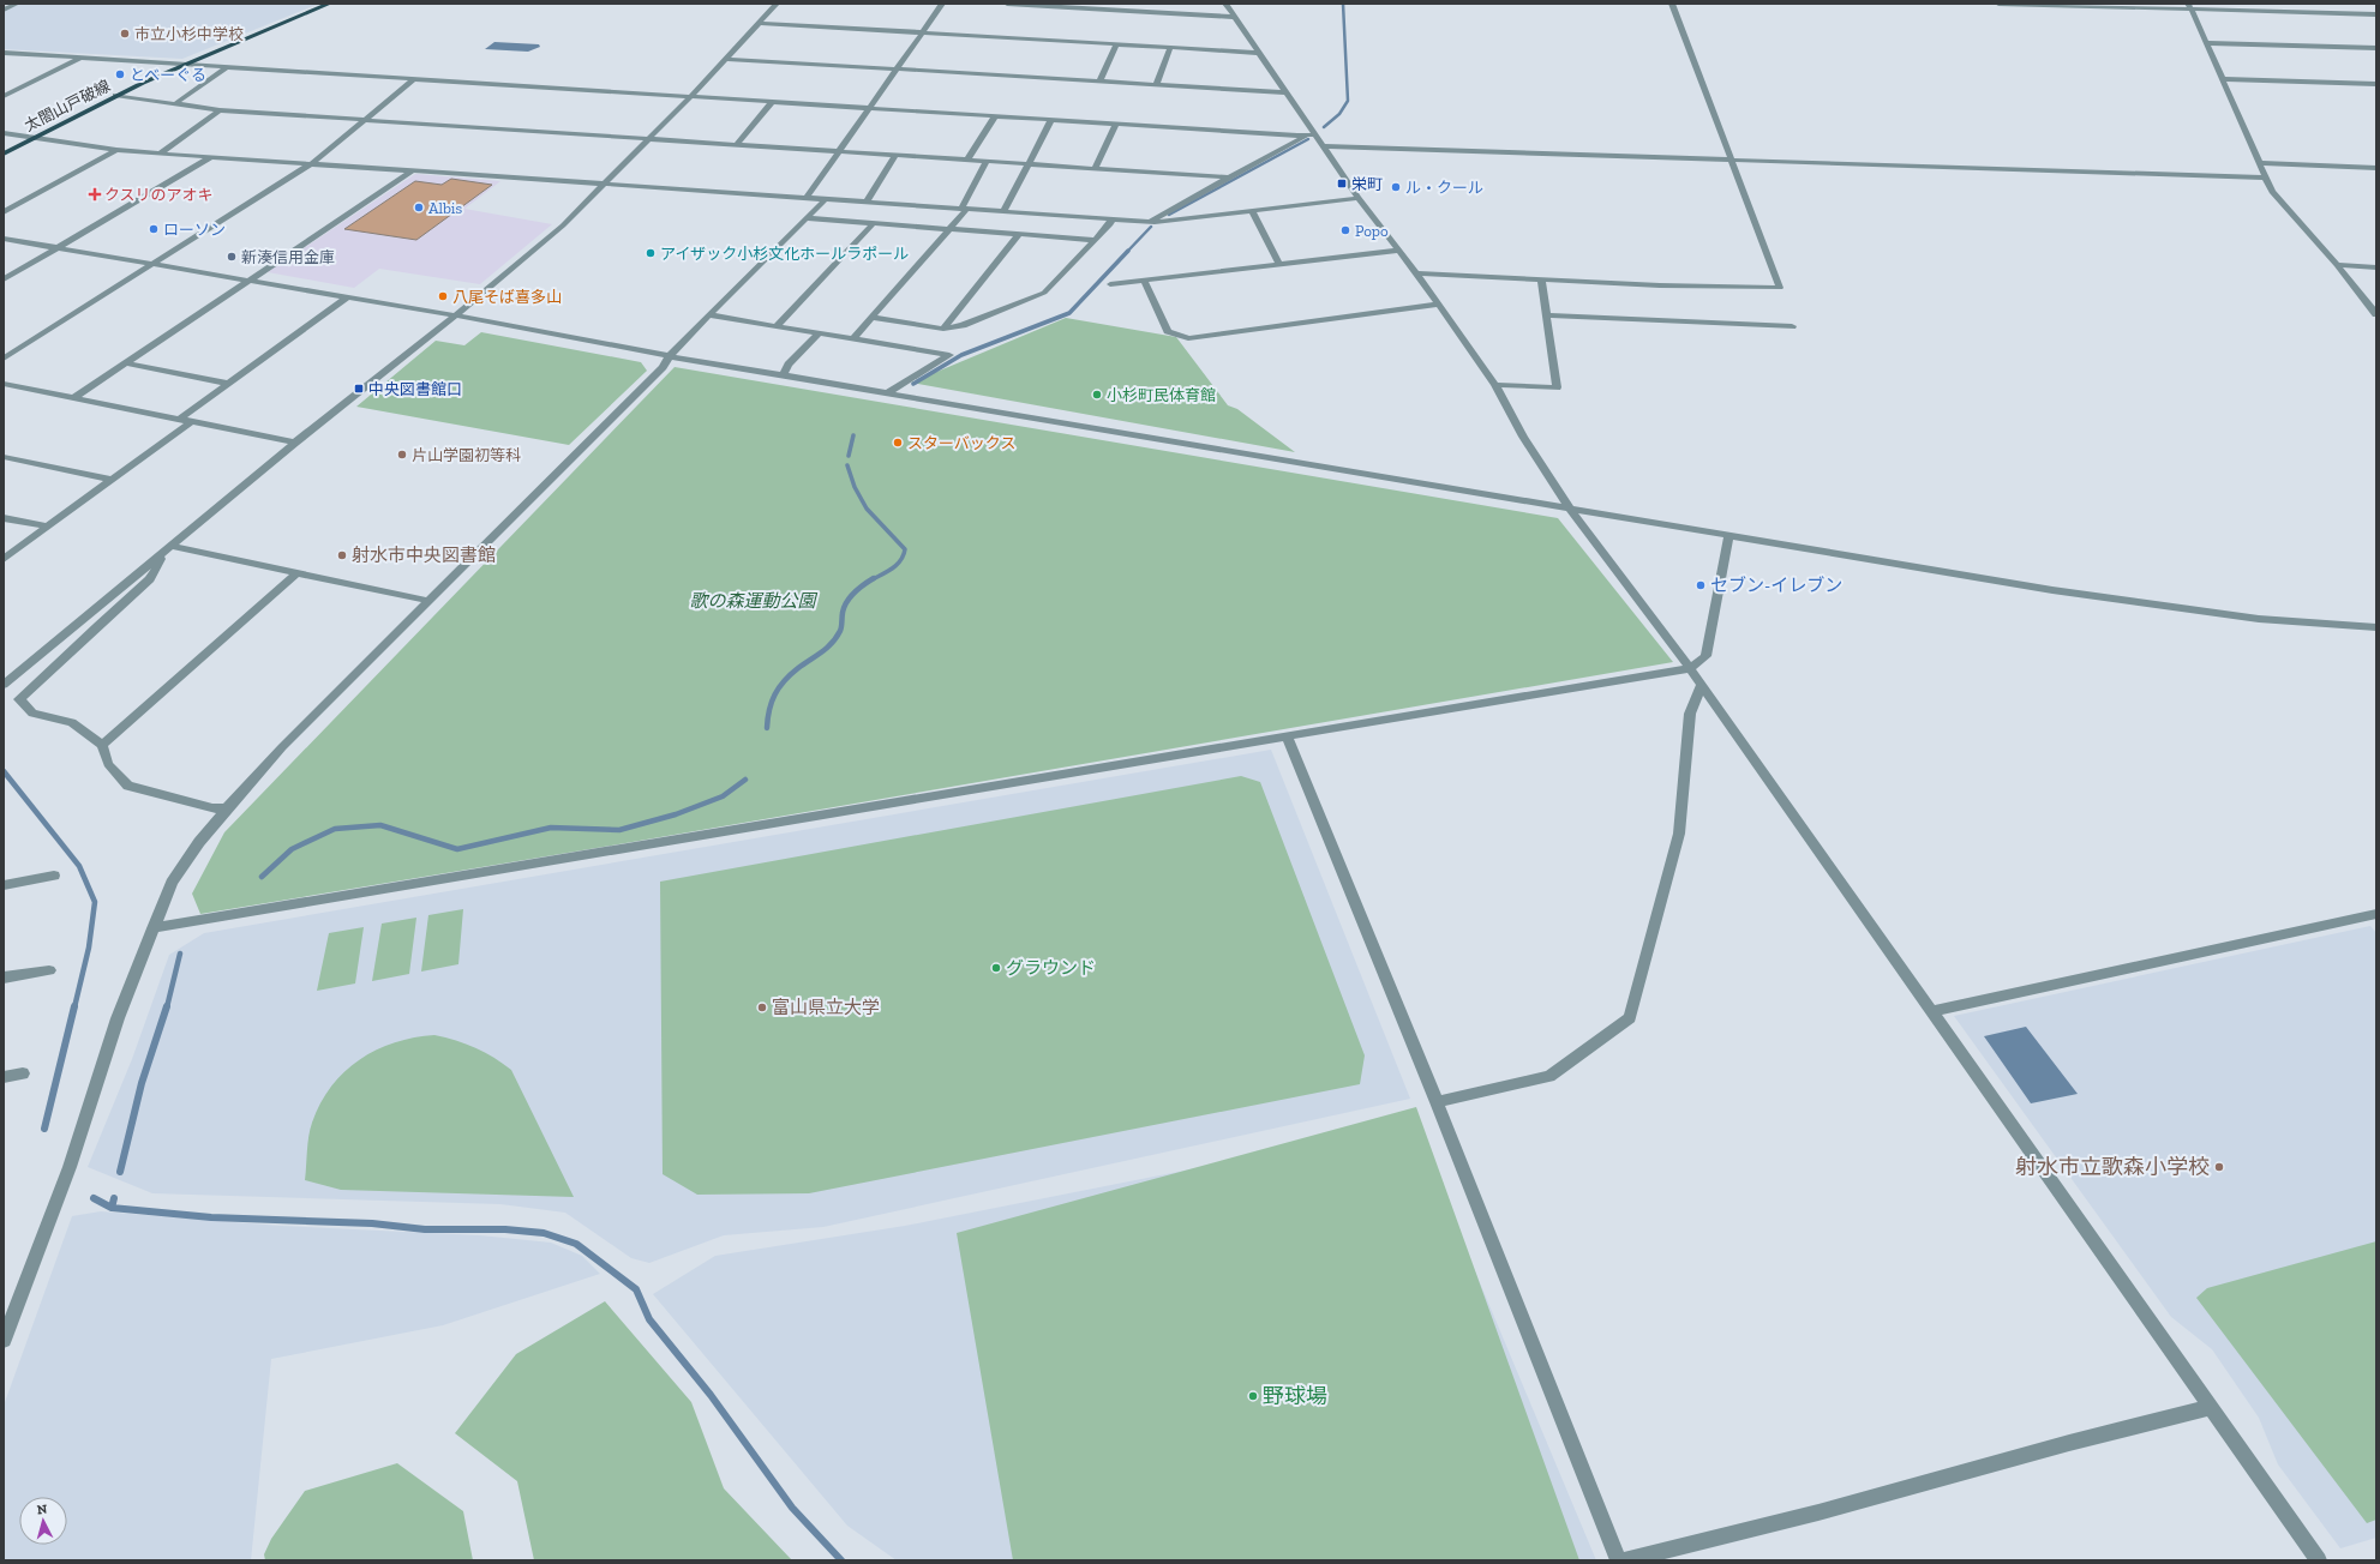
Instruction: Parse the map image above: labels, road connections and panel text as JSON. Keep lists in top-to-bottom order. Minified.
{"streets":{"main road":["太閤山戸破線"]},"parks":["歌の森運動公園"],"places":{"other":["市立小杉中学校","とべーぐる","ル・クール","Albis","ローソン","Popo","アイザック小杉文化ホールラポール","新湊信用金庫","八尾そば喜多山","小杉町民体育館","スターバックス","片山学園初等科","射水市中央図書館","セブン-イレブン","グラウンド","富山県立大学","射水市立歌森小学校","野球場"],"transit":["栄町","中央図書館口"],"health":["クスリのアオキ"]},"north":"top"}
